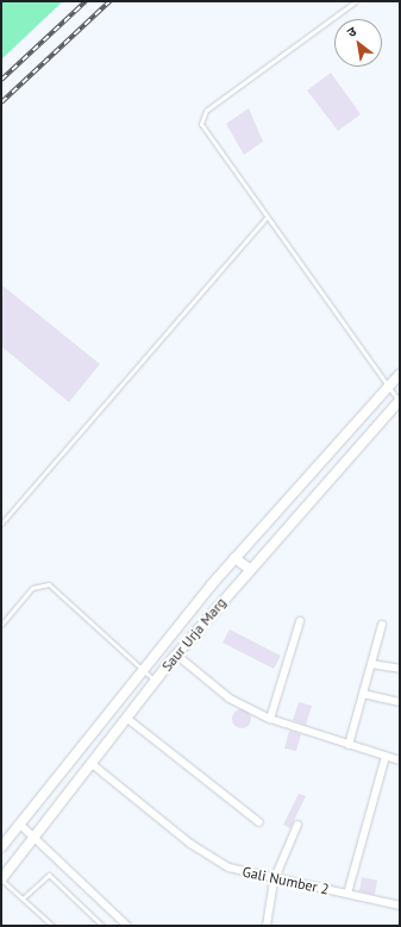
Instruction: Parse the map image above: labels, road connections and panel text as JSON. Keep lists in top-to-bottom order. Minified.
{"streets":{"street":["Saur Urja Marg","Gali Number 2"]},"crossings":[["Saur Urja Marg","Gali Number 2"]],"north":"top left"}
